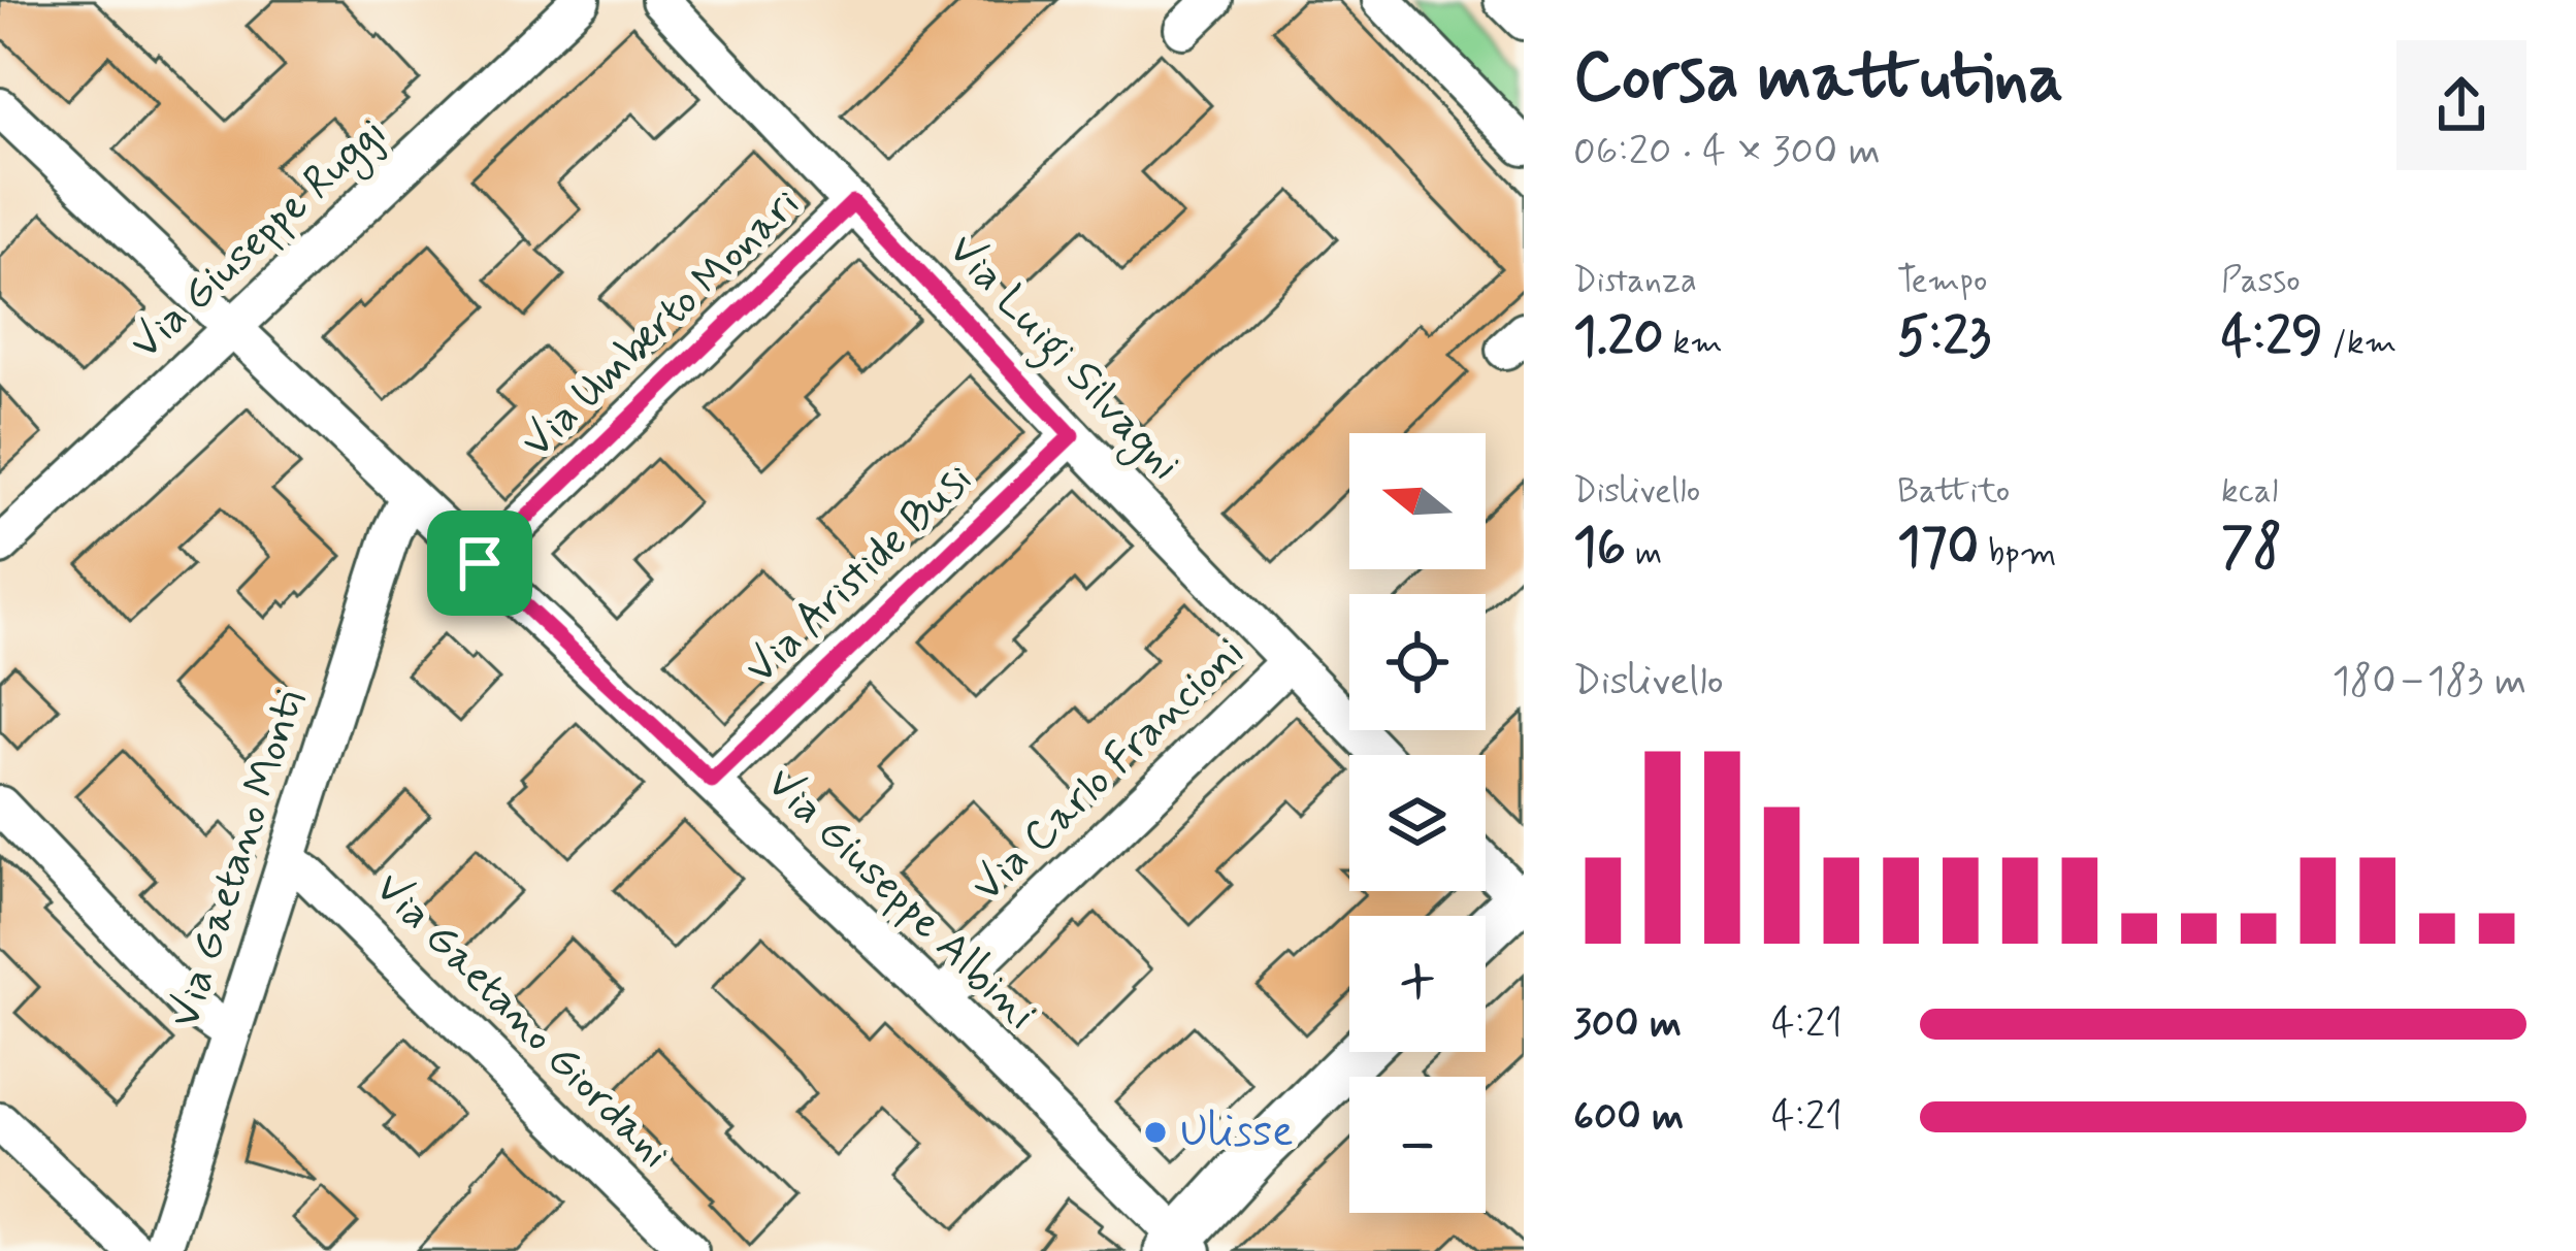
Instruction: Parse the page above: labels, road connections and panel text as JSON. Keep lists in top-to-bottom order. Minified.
{"streets":{"street":["Via Giuseppe Ruggi","Via Umberto Monari","Via Luigi Silvagni","Via Aristide Busi","Via Carlo Francioni","Via Gaetano Monti","Via Giuseppe Albini","Via Gaetano Giordani"]},"crossings":[["Via Giuseppe Ruggi","Via Giuseppe Albini"],["Via Umberto Monari","Via Luigi Silvagni"],["Via Umberto Monari","Via Giuseppe Albini"],["Via Luigi Silvagni","Via Aristide Busi"],["Via Luigi Silvagni","Via Carlo Francioni"],["Via Aristide Busi","Via Giuseppe Albini"],["Via Carlo Francioni","Via Giuseppe Albini"],["Via Gaetano Monti","Via Giuseppe Albini"],["Via Gaetano Monti","Via Gaetano Giordani"]],"places":["Ulisse"],"north":"left","page":{"heading":["Corsa mattutina","06:20 · 4 × 300 m"],"stats":[["Distanza","1.20 km"],["Tempo","5:23"],["Passo","4:29 /km"],["Dislivello","16 m"],["Battito","170 bpm"],["kcal","78"]],"map_buttons":["+","−"],"chart":["Dislivello","180–183 m"],"list":[{"name":"300 m","note":"4:21"},{"name":"600 m","note":"4:21"}]}}
